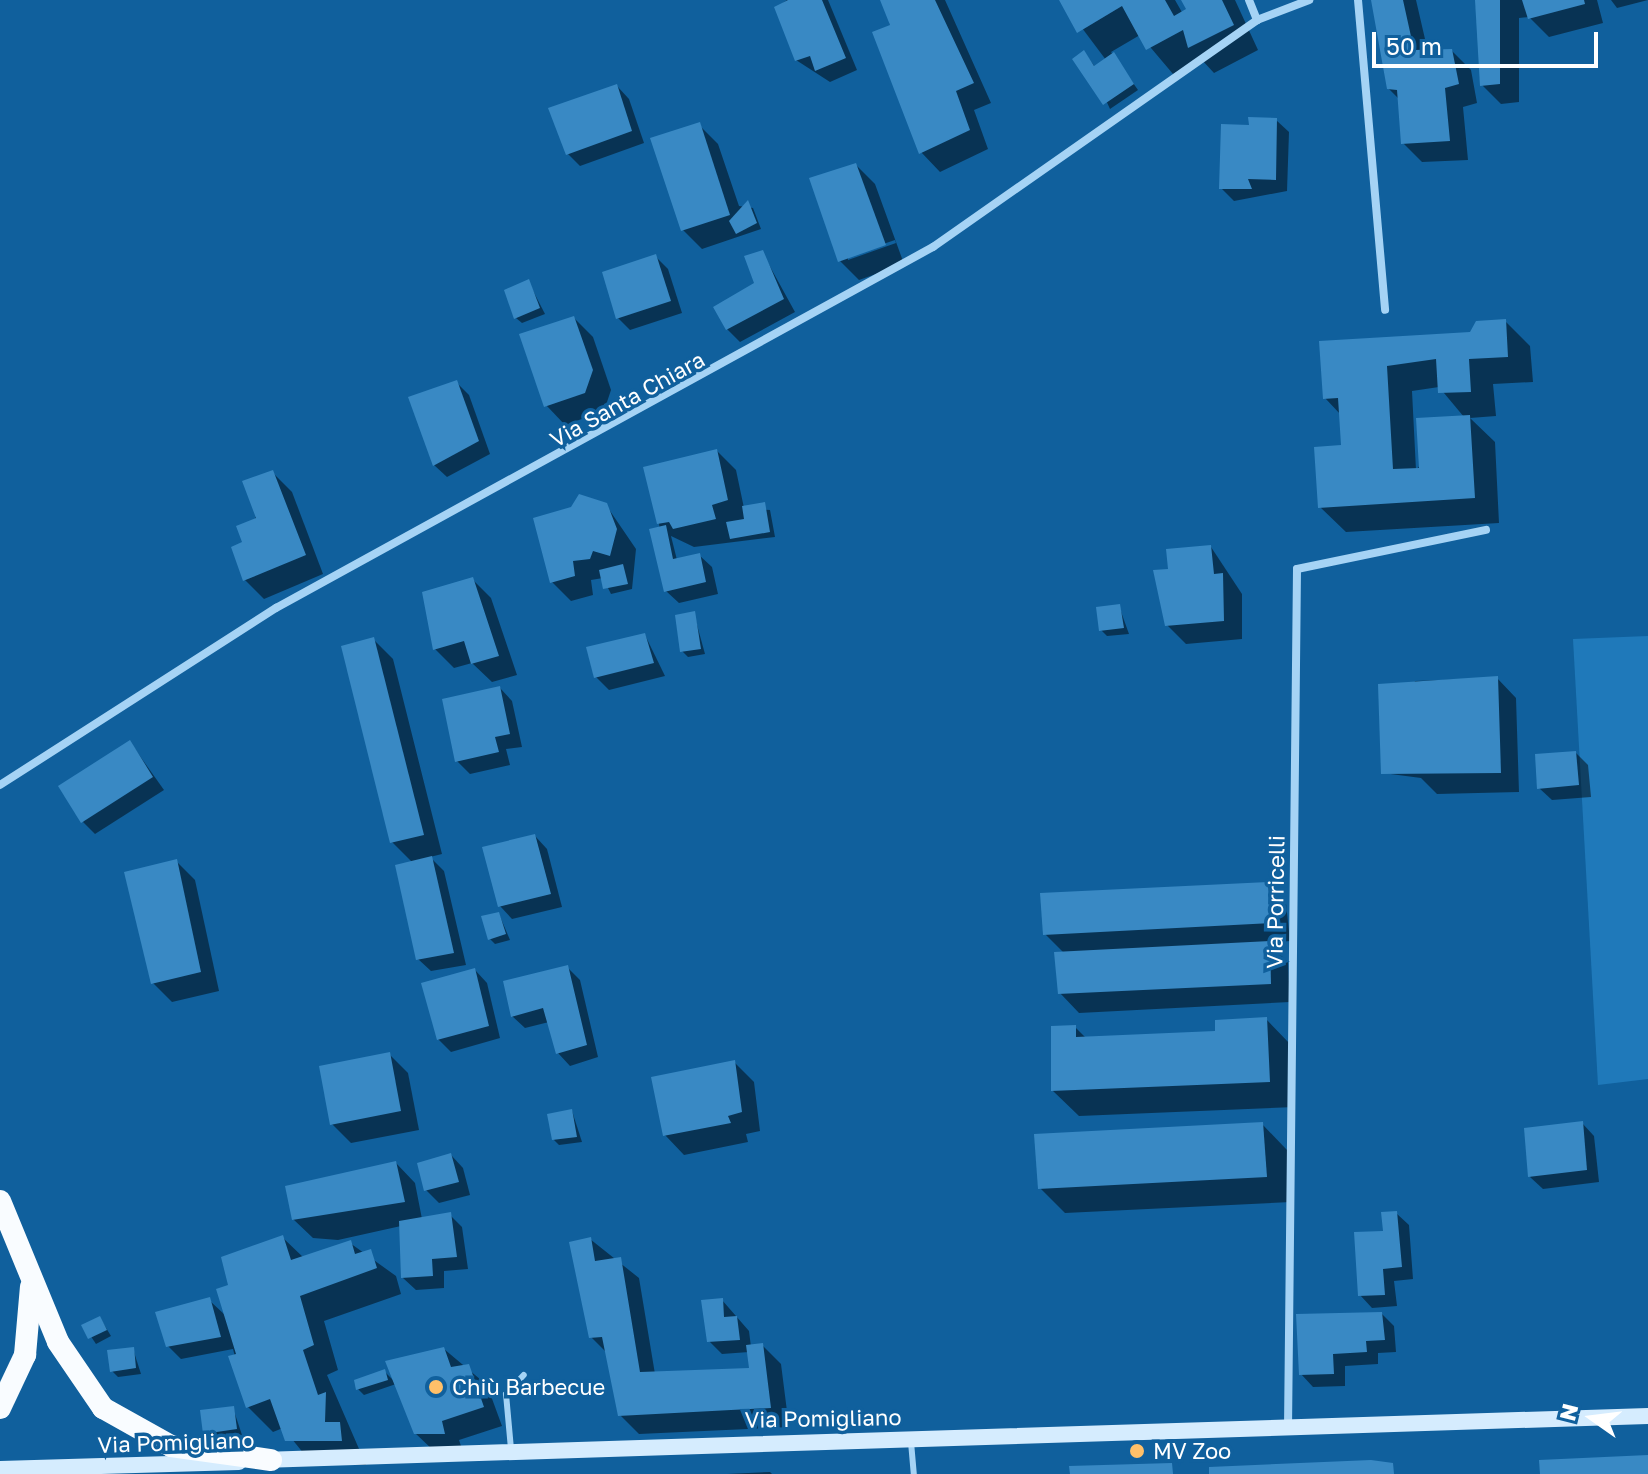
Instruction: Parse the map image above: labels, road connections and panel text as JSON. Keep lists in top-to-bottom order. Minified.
{"streets":{"main road":["Via Pomigliano"],"street":["Via Santa Chiara","Via Porricelli"]},"crossings":[["Via Porricelli","Via Pomigliano"]],"places":["Chiù Barbecue","MV Zoo"],"scale_bar":"50 m","north":"left"}
